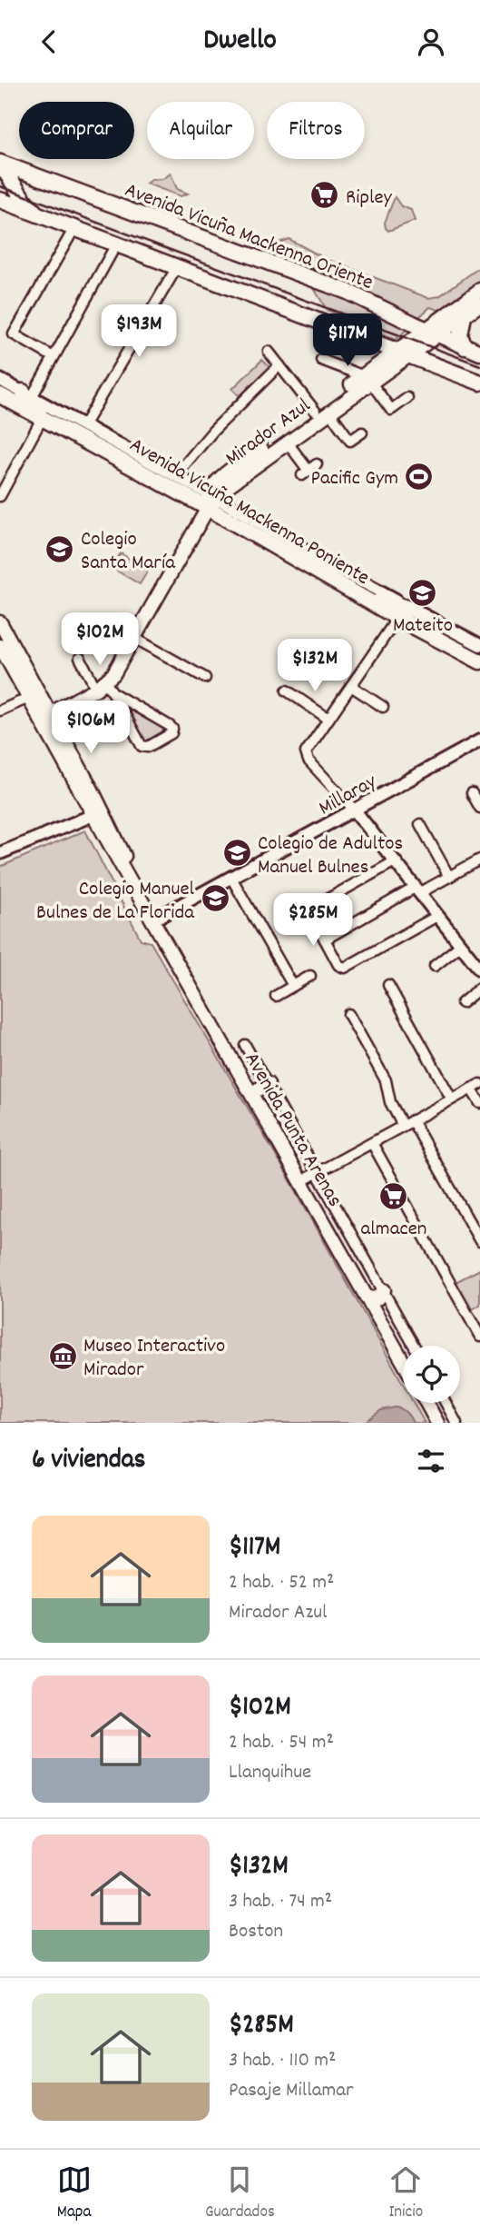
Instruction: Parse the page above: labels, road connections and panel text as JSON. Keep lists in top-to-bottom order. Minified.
{"streets":{"main road":["Avenida Vicuña Mackenna Oriente","Mirador Azul","Avenida Vicuña Mackenna Poniente","Avenida Punta Arenas"],"street":["Millaray"]},"crossings":[["Avenida Vicuña Mackenna Oriente","Mirador Azul"],["Mirador Azul","Avenida Vicuña Mackenna Poniente"],["Mirador Azul","Avenida Punta Arenas"],["Millaray","Avenida Punta Arenas"]],"places":{"supermarket":["Ripley","almacen"],"sports":["Pacific Gym"],"school or university":["Colegio Santa María","Mateito","Colegio de Adultos Manuel Bulnes","Colegio Manuel Bulnes de La Florida"],"museum":["Museo Interactivo Mirador"]},"page":{"header":"Dwello","chip":["Comprar","Alquilar","Filtros"],"price":["$193M","$117M","$102M","$132M","$106M","$285M"],"heading":"6 viviendas","list":[{"name":"$117M","note":"2 hab. · 52 m² · Mirador Azul"},{"name":"$102M","note":"2 hab. · 54 m² · Llanquihue"},{"name":"$132M","note":"3 hab. · 74 m² · Boston"},{"name":"$285M","note":"3 hab. · 110 m² · Pasaje Millamar"}],"tabs":["Mapa","Guardados","Inicio"]}}
